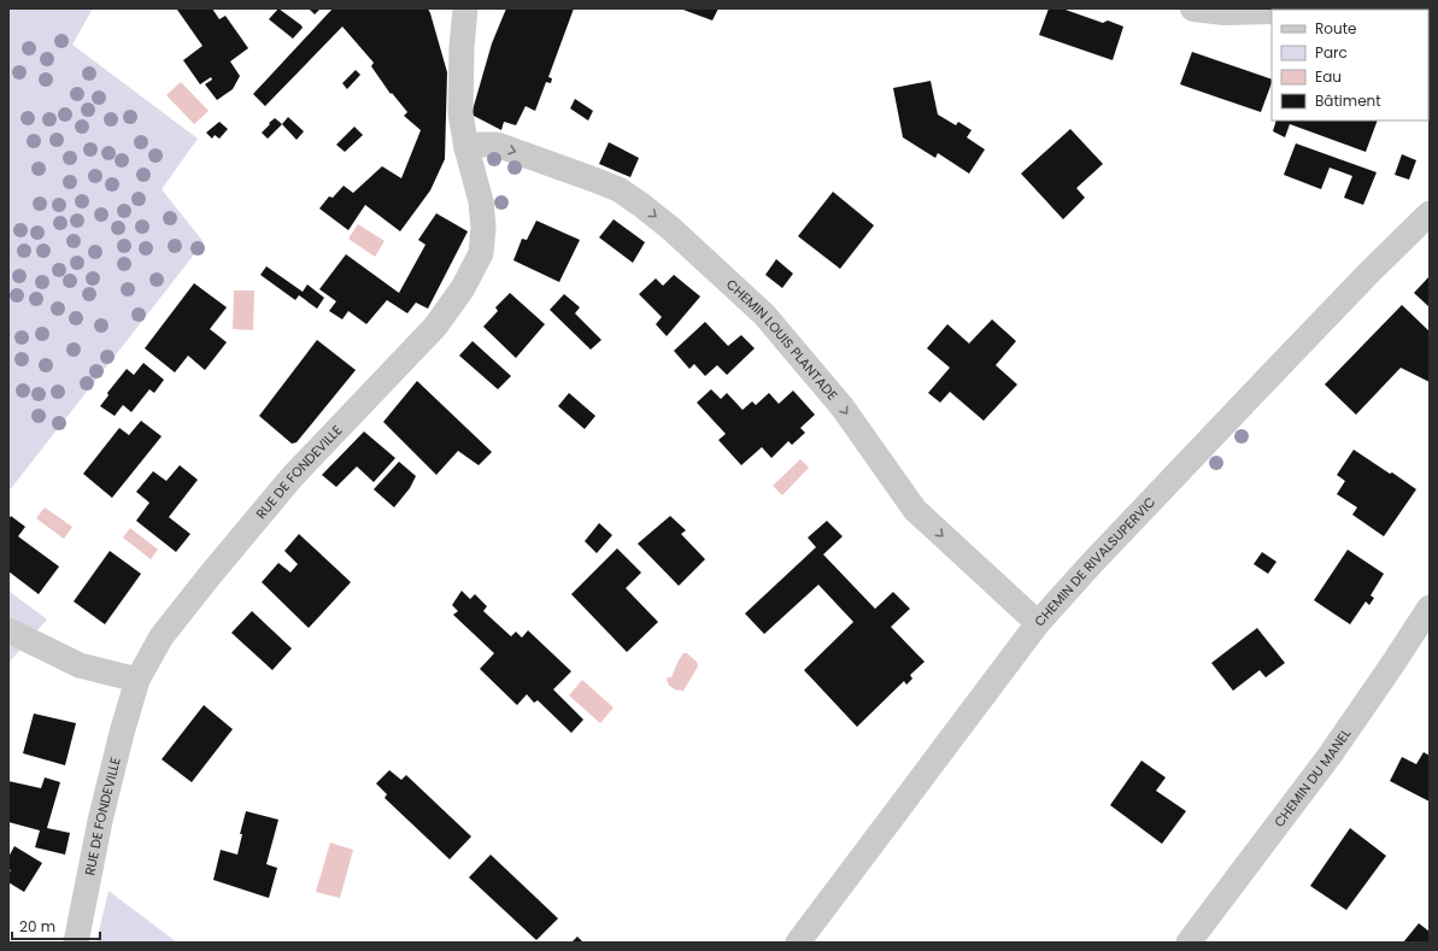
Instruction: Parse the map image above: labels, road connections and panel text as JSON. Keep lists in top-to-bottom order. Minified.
{"streets":{"street":["CHEMIN LOUIS PLANTADE","RUE DE FONDEVILLE","CHEMIN DE RIVALSUPERVIC","CHEMIN DU MANEL"]},"crossings":[["CHEMIN LOUIS PLANTADE","RUE DE FONDEVILLE"],["CHEMIN LOUIS PLANTADE","CHEMIN DE RIVALSUPERVIC"]],"one_way":["CHEMIN LOUIS PLANTADE"],"legend":["Route","Parc","Eau","Bâtiment"],"scale_bar":"20 m"}
